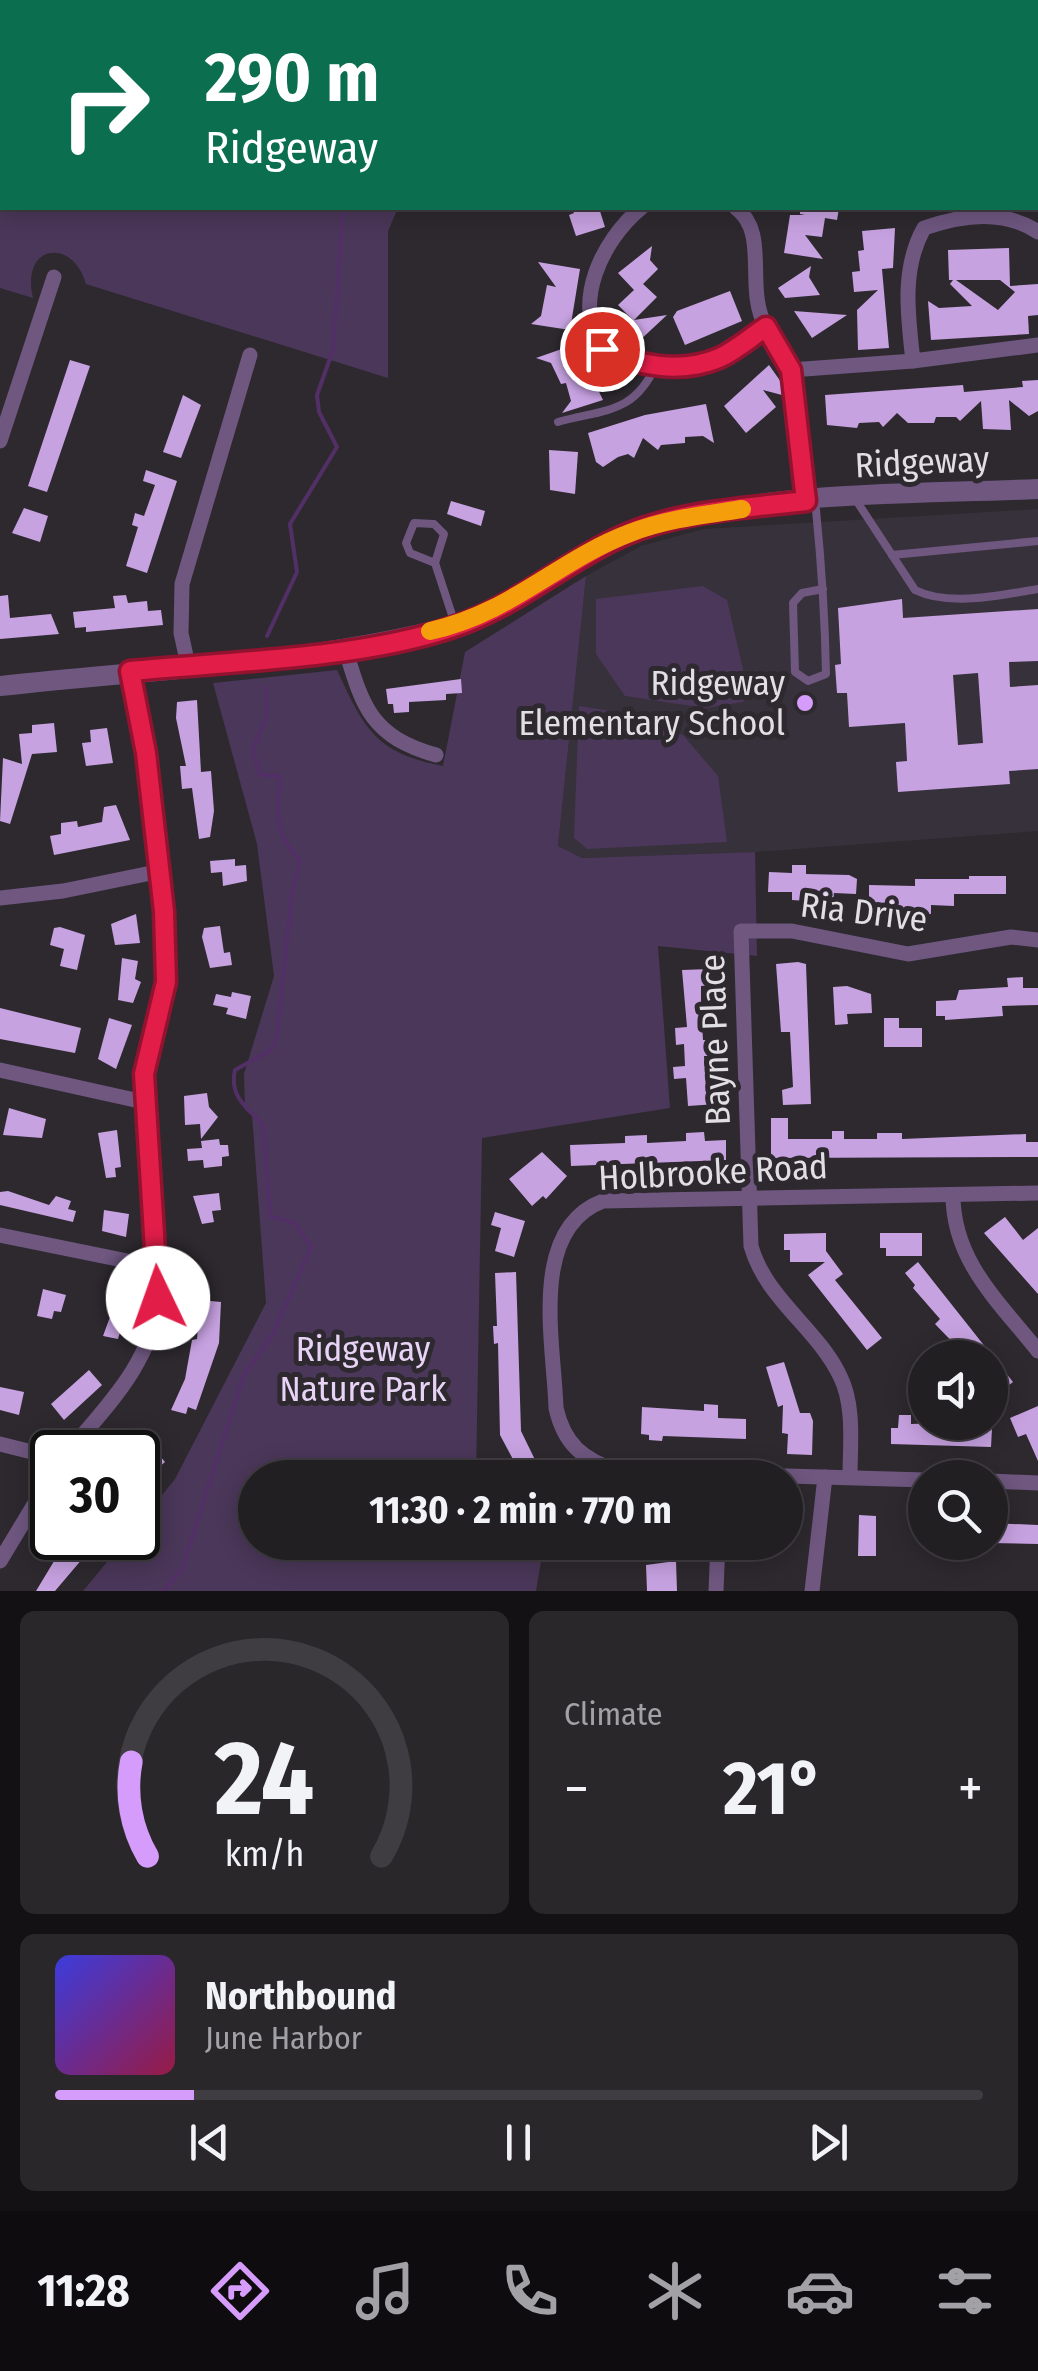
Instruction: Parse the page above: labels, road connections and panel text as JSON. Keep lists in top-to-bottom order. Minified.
{"streets":{"street":["Ridgeway","Ria Drive","Bayne Place","Holbrooke Road"]},"crossings":[["Ria Drive","Bayne Place"],["Bayne Place","Holbrooke Road"]],"parks":["Ridgeway Nature Park"],"places":["Ridgeway Elementary School"],"page":{"turn":["290 m","Ridgeway"],"limit":"30","trip":"11:30 · 2 min · 770 m","tile":"Climate","heat":["−","21°","+"],"song":["Northbound","June Harbor"],"tabs":"11:28","gauge":["24","km/h"]}}
